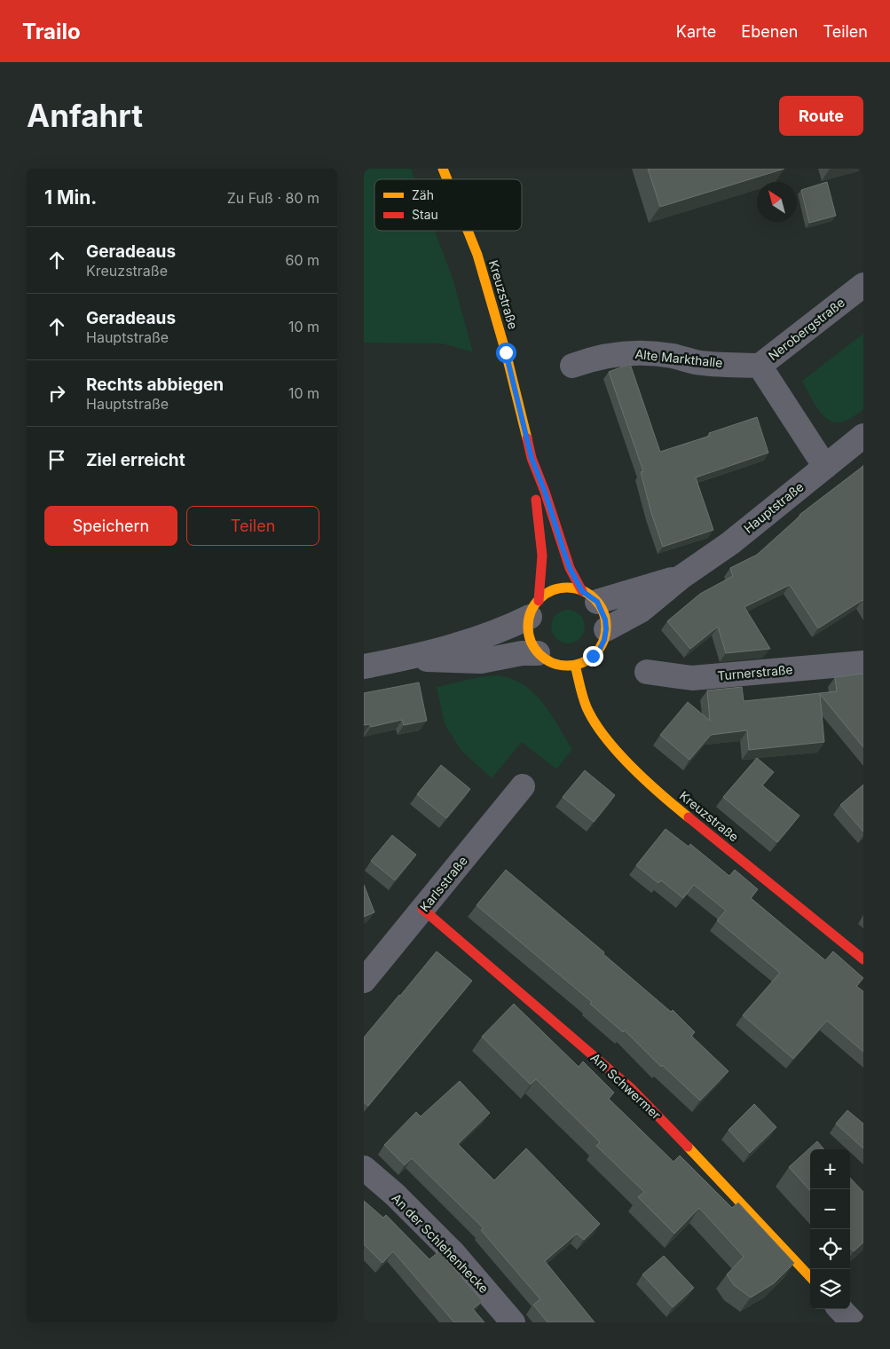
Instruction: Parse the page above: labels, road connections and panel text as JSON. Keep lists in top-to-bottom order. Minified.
{"streets":{"street":["Kreuzstraße","Nerobergstraße","Alte Markthalle","Hauptstraße","Turnerstraße","Karlsstraße","Am Schwermer","An der Schlehenhecke"]},"crossings":[["Kreuzstraße","Hauptstraße"],["Nerobergstraße","Alte Markthalle"],["Nerobergstraße","Hauptstraße"],["Karlsstraße","Am Schwermer"]],"legend":["Zäh","Stau"],"north":"top left","page":{"header":"Trailo","nav":["Karte","Ebenen","Teilen"],"buttons":["Route",["Speichern","Teilen"]],"title":"Anfahrt","heading":["1 Min.","Zu Fuß · 80 m"],"list":[["Geradeaus","Kreuzstraße","60 m"],["Geradeaus","Hauptstraße","10 m"],["Rechts abbiegen","Hauptstraße","10 m"],"Ziel erreicht"],"map_buttons":["+","−"]}}
